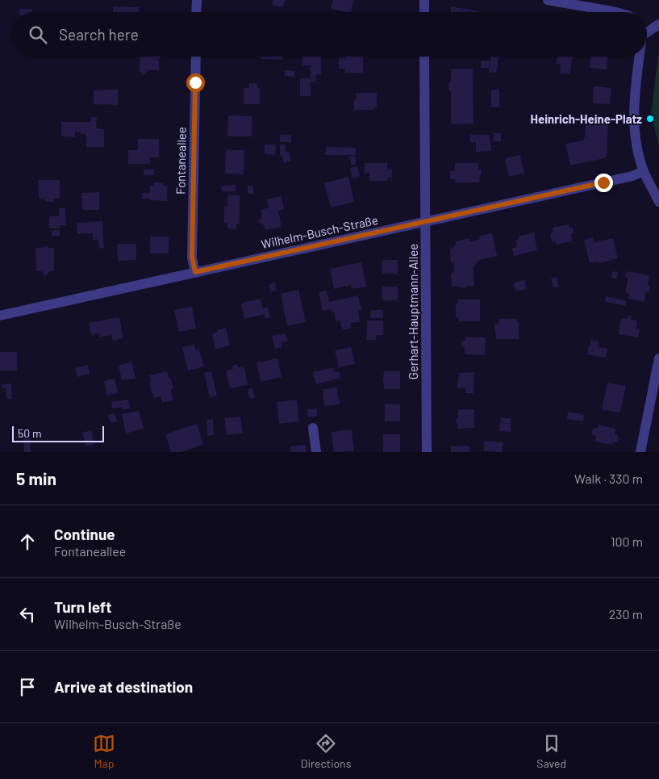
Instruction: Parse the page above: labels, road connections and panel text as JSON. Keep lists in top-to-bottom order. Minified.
{"streets":{"street":["Fontaneallee","Wilhelm-Busch-Straße","Gerhart-Hauptmann-Allee"]},"crossings":[["Fontaneallee","Wilhelm-Busch-Straße"],["Wilhelm-Busch-Straße","Gerhart-Hauptmann-Allee"]],"places":["Heinrich-Heine-Platz"],"scale_bar":"50 m","page":{"search":"Search here","scale":"50 m","heading":["5 min","Walk · 330 m"],"list":[["Continue","Fontaneallee","100 m"],["Turn left","Wilhelm-Busch-Straße","230 m"],"Arrive at destination"],"nav":["Map","Directions","Saved"]}}
